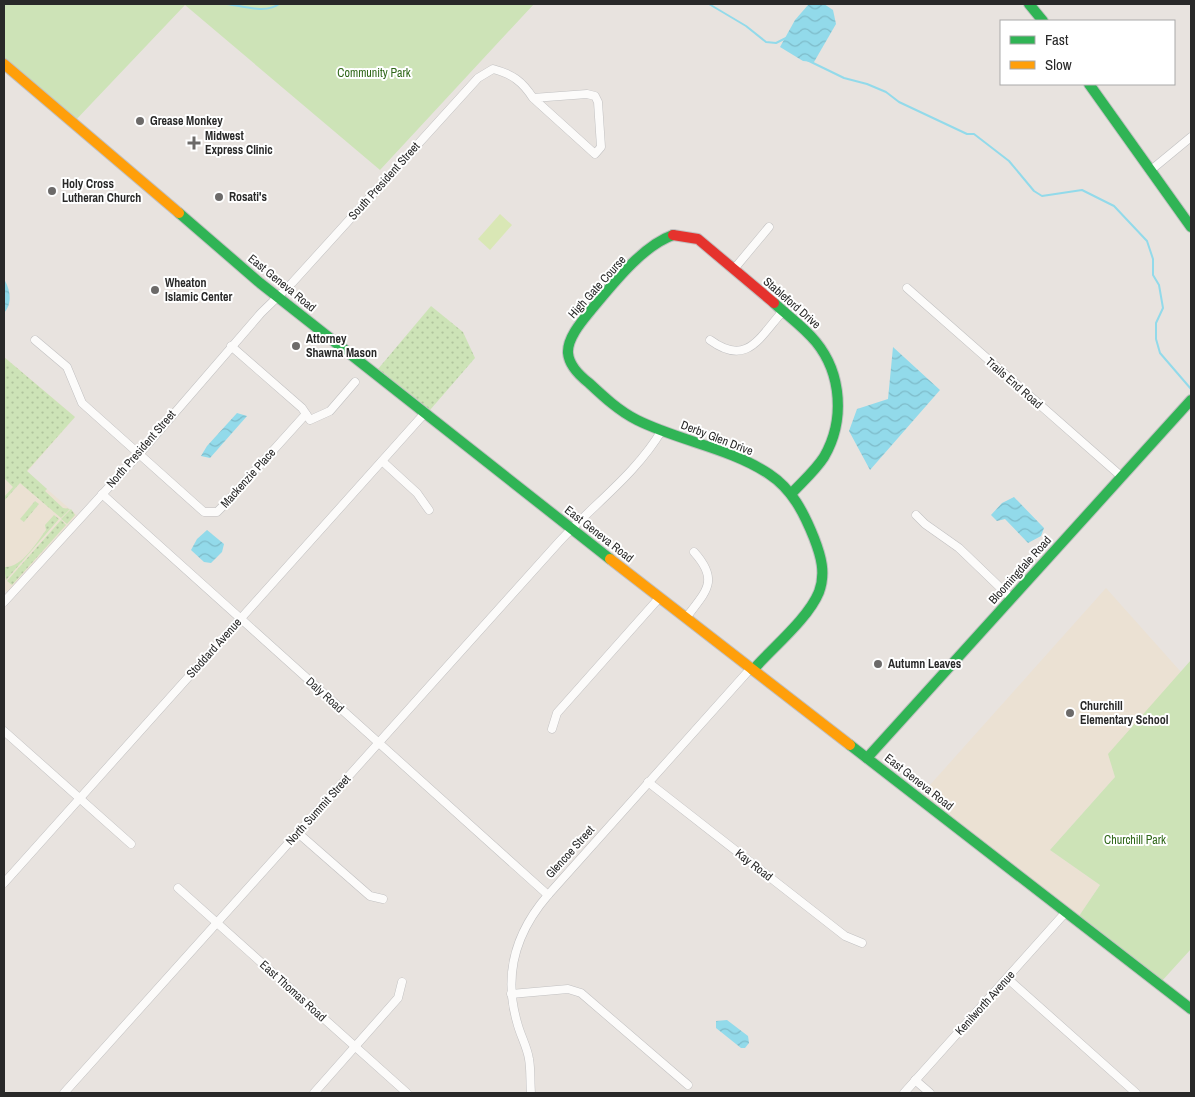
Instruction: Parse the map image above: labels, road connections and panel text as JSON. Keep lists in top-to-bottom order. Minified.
{"streets":{"street":["South President Street","East Geneva Road","High Gate Course","Stableford Drive","Trails End Road","Derby Glen Drive","North President Street","Mackenzie Place","Bloomingdale Road","Stoddard Avenue","Daly Road","North Summit Street","Glencoe Street","Kay Road","East Thomas Road","Kenilworth Avenue"]},"crossings":[["South President Street","East Geneva Road"],["South President Street","North President Street"],["East Geneva Road","North President Street"],["East Geneva Road","Bloomingdale Road"],["East Geneva Road","Stoddard Avenue"],["East Geneva Road","North Summit Street"],["East Geneva Road","Glencoe Street"],["East Geneva Road","Kenilworth Avenue"],["High Gate Course","Stableford Drive"],["High Gate Course","Derby Glen Drive"],["Stableford Drive","Derby Glen Drive"],["Trails End Road","Bloomingdale Road"],["Derby Glen Drive","North Summit Street"],["Derby Glen Drive","Glencoe Street"],["North President Street","Mackenzie Place"],["North President Street","Daly Road"],["Stoddard Avenue","Daly Road"],["Daly Road","North Summit Street"],["Daly Road","Glencoe Street"],["North Summit Street","East Thomas Road"],["Glencoe Street","Kay Road"]],"parks":["Community Park","Churchill Park"],"places":{"other":["Grease Monkey","Holy Cross Lutheran Church","Rosati's","Wheaton Islamic Center","Attorney Shawna Mason","Autumn Leaves","Churchill Elementary School"],"health":["Midwest Express Clinic"]},"legend":["Fast","Slow"]}
